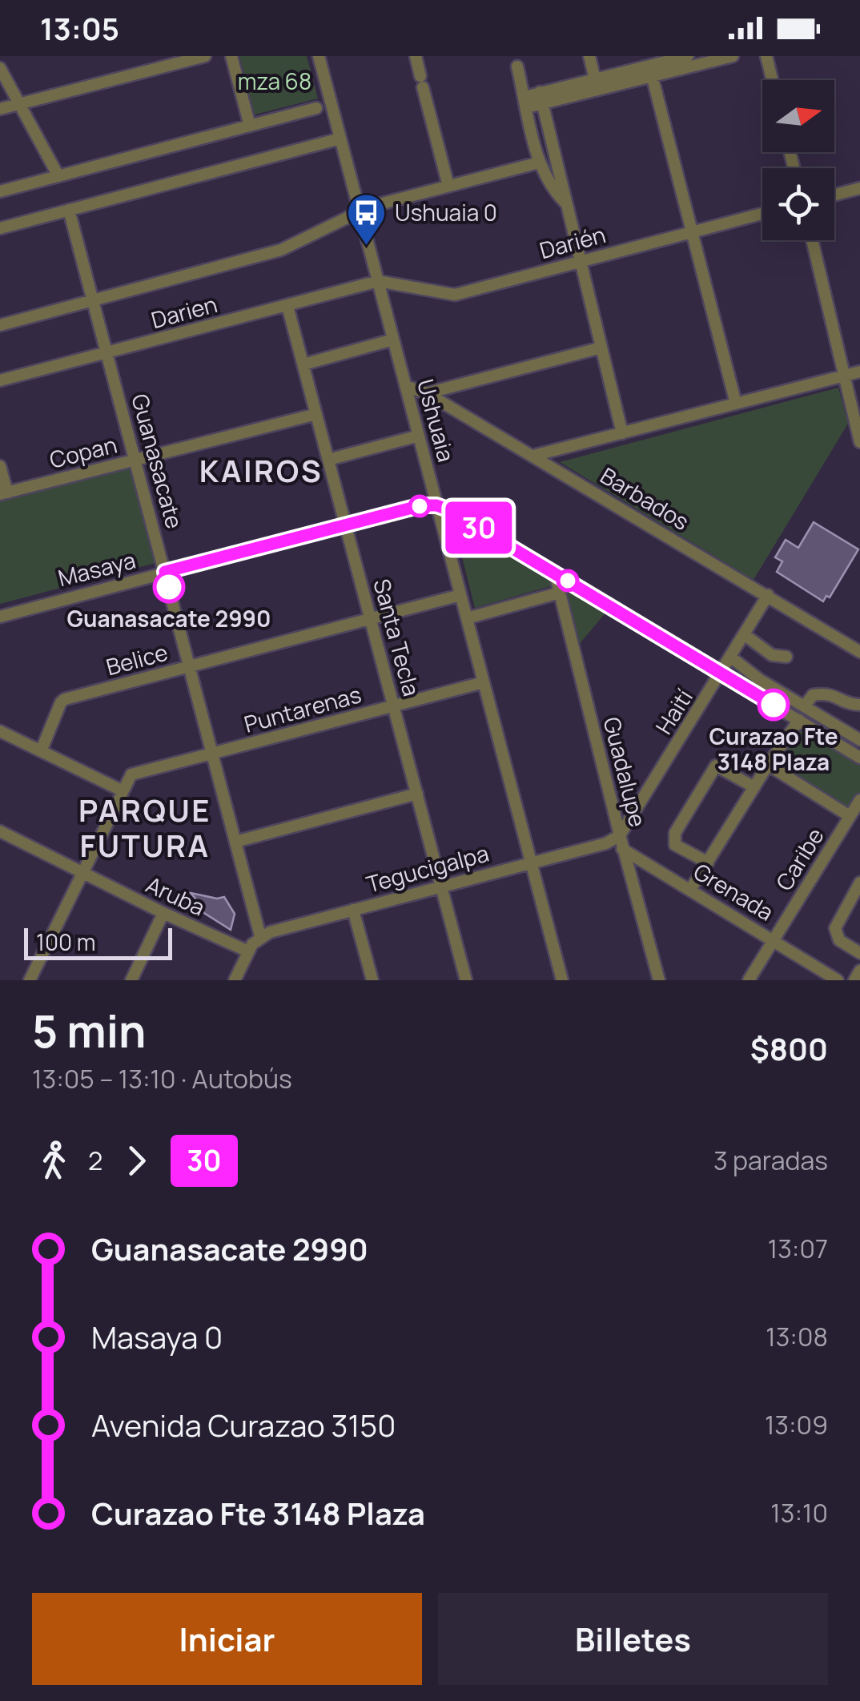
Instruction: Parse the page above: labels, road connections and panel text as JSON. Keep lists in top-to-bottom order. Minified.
{"streets":{"street":["Darién","Darien","Ushuaia","Copan","Guanasacate","Barbados","Masaya","Santa Tecla","Belice","Puntarenas","Haití","Guadalupe","Caribe","Tegucigalpa","Grenada","Aruba"]},"crossings":[["Darién","Darien"],["Darién","Ushuaia"],["Darien","Ushuaia"],["Darien","Guanasacate"],["Darien","Santa Tecla"],["Ushuaia","Barbados"],["Ushuaia","Masaya"],["Ushuaia","Belice"],["Ushuaia","Puntarenas"],["Ushuaia","Tegucigalpa"],["Copan","Guanasacate"],["Copan","Santa Tecla"],["Guanasacate","Masaya"],["Guanasacate","Belice"],["Guanasacate","Puntarenas"],["Guanasacate","Tegucigalpa"],["Barbados","Haití"],["Masaya","Santa Tecla"],["Santa Tecla","Belice"],["Santa Tecla","Puntarenas"],["Santa Tecla","Tegucigalpa"],["Haití","Guadalupe"],["Haití","Tegucigalpa"],["Haití","Grenada"],["Guadalupe","Grenada"],["Caribe","Grenada"],["Tegucigalpa","Grenada"]],"districts":["KAIROS","PARQUE FUTURA"],"parks":["mza 68"],"places":{"bus stop":["Ushuaia 0"],"other":["Guanasacate 2990","Curazao Fte 3148 Plaza"]},"lines":["bus line 30"],"scale_bar":"100 m","north":"right","page":{"status":"13:05","on_map":"30","scale":"100 m","heading":["5 min","13:05 – 13:10 · Autobús","$800"],"legs":["2","30","3 paradas"],"list":[{"name":"Guanasacate 2990","value":"13:07"},{"name":"Masaya 0","value":"13:08"},{"name":"Avenida Curazao 3150","value":"13:09"},{"name":"Curazao Fte 3148 Plaza","value":"13:10"}],"buttons":["Iniciar","Billetes"]}}
